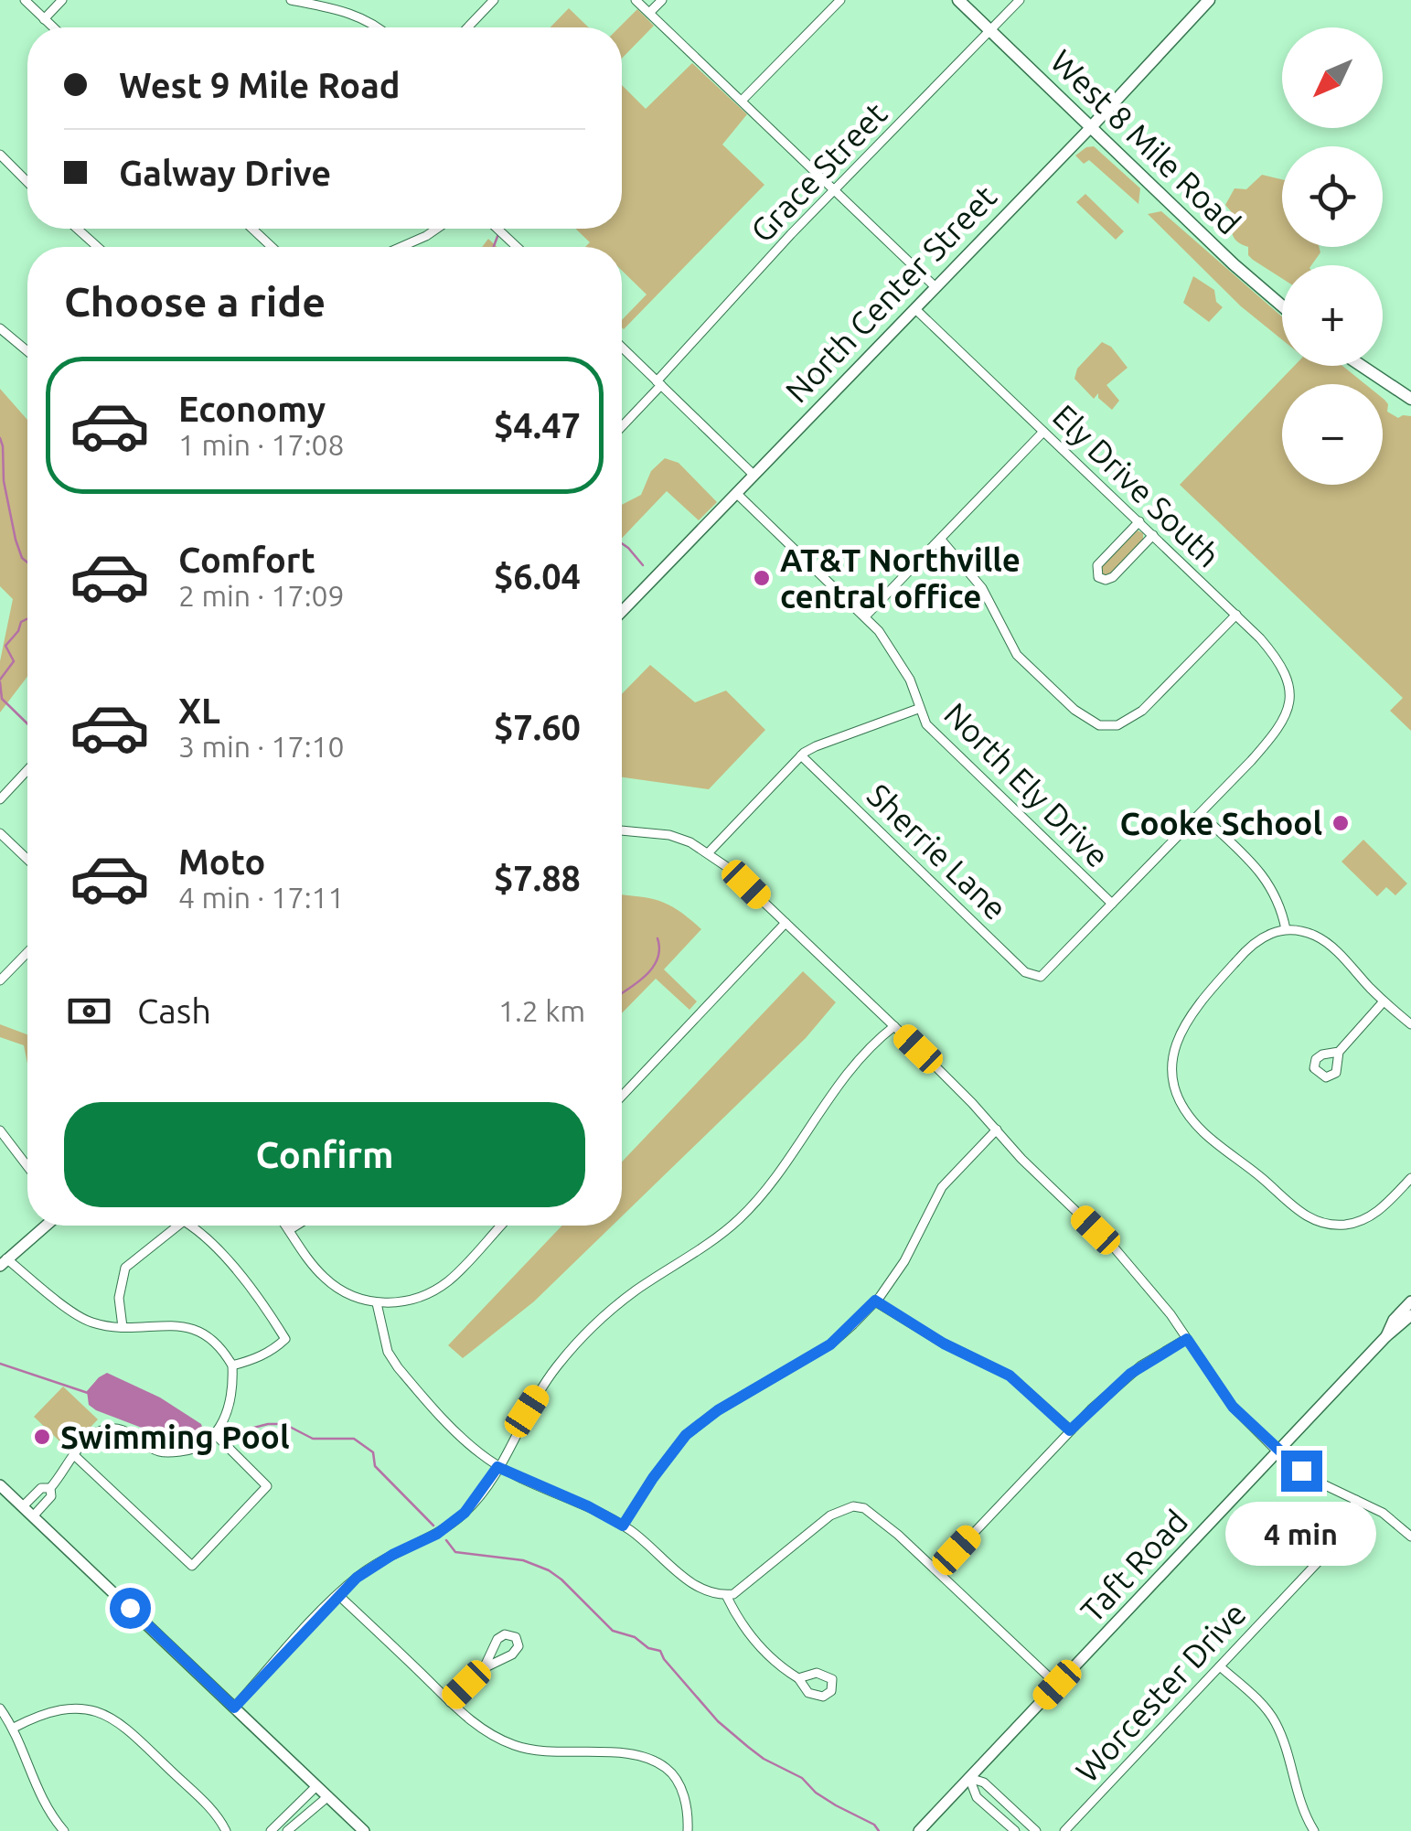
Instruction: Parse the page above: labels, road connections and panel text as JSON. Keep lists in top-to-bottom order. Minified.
{"streets":{"main road":["West 8 Mile Road","North Center Street"],"street":["Grace Street","Ely Drive South","North Ely Drive","Sherrie Lane","Taft Road","Worcester Drive"]},"crossings":[["West 8 Mile Road","Grace Street"],["West 8 Mile Road","North Center Street"],["North Center Street","Ely Drive South"],["North Center Street","North Ely Drive"],["North Ely Drive","Sherrie Lane"]],"places":["AT&T Northville central office","Cooke School","Swimming Pool"],"north":"bottom left","page":{"map_buttons":["+","−"],"banner":["West 9 Mile Road","Galway Drive"],"heading":"Choose a ride","list":[{"name":"Economy","note":"1 min · 17:08","value":"$4.47"},{"name":"Comfort","note":"2 min · 17:09","value":"$6.04"},{"name":"XL","note":"3 min · 17:10","value":"$7.60"},{"name":"Moto","note":"4 min · 17:11","value":"$7.88"}],"pay":["Cash","1.2 km"],"buttons":"Confirm","bubble":"4 min"}}
